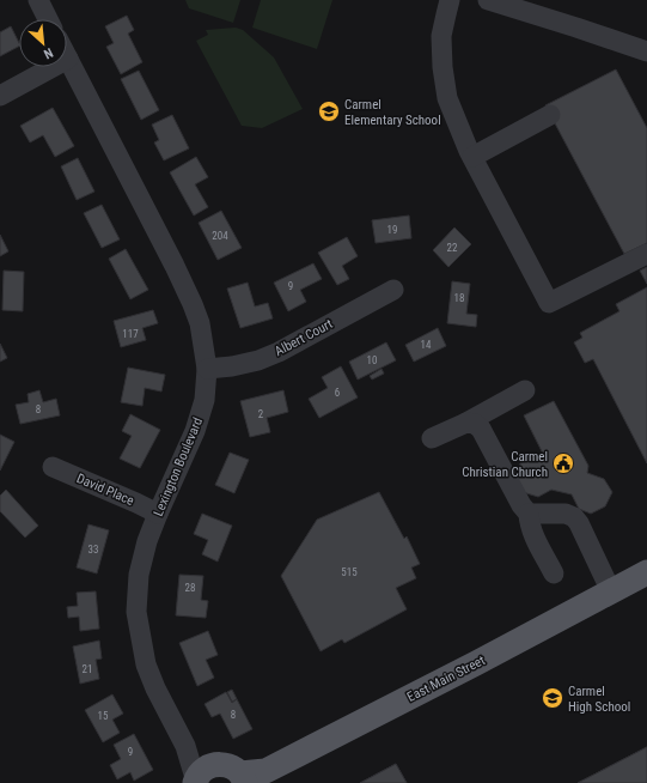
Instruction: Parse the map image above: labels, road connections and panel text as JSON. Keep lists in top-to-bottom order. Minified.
{"streets":{"main road":["East Main Street"],"street":["Albert Court","Lexington Boulevard","David Place"]},"crossings":[["Albert Court","Lexington Boulevard"],["Lexington Boulevard","David Place"]],"places":{"school or university":["Carmel Elementary School","Carmel High School"],"public building":["Carmel Christian Church"]},"house_numbers":["19","204","22","9","18","117","14","10","6","8","2","33","515","28","21","8","15","9"],"north":"bottom right"}
